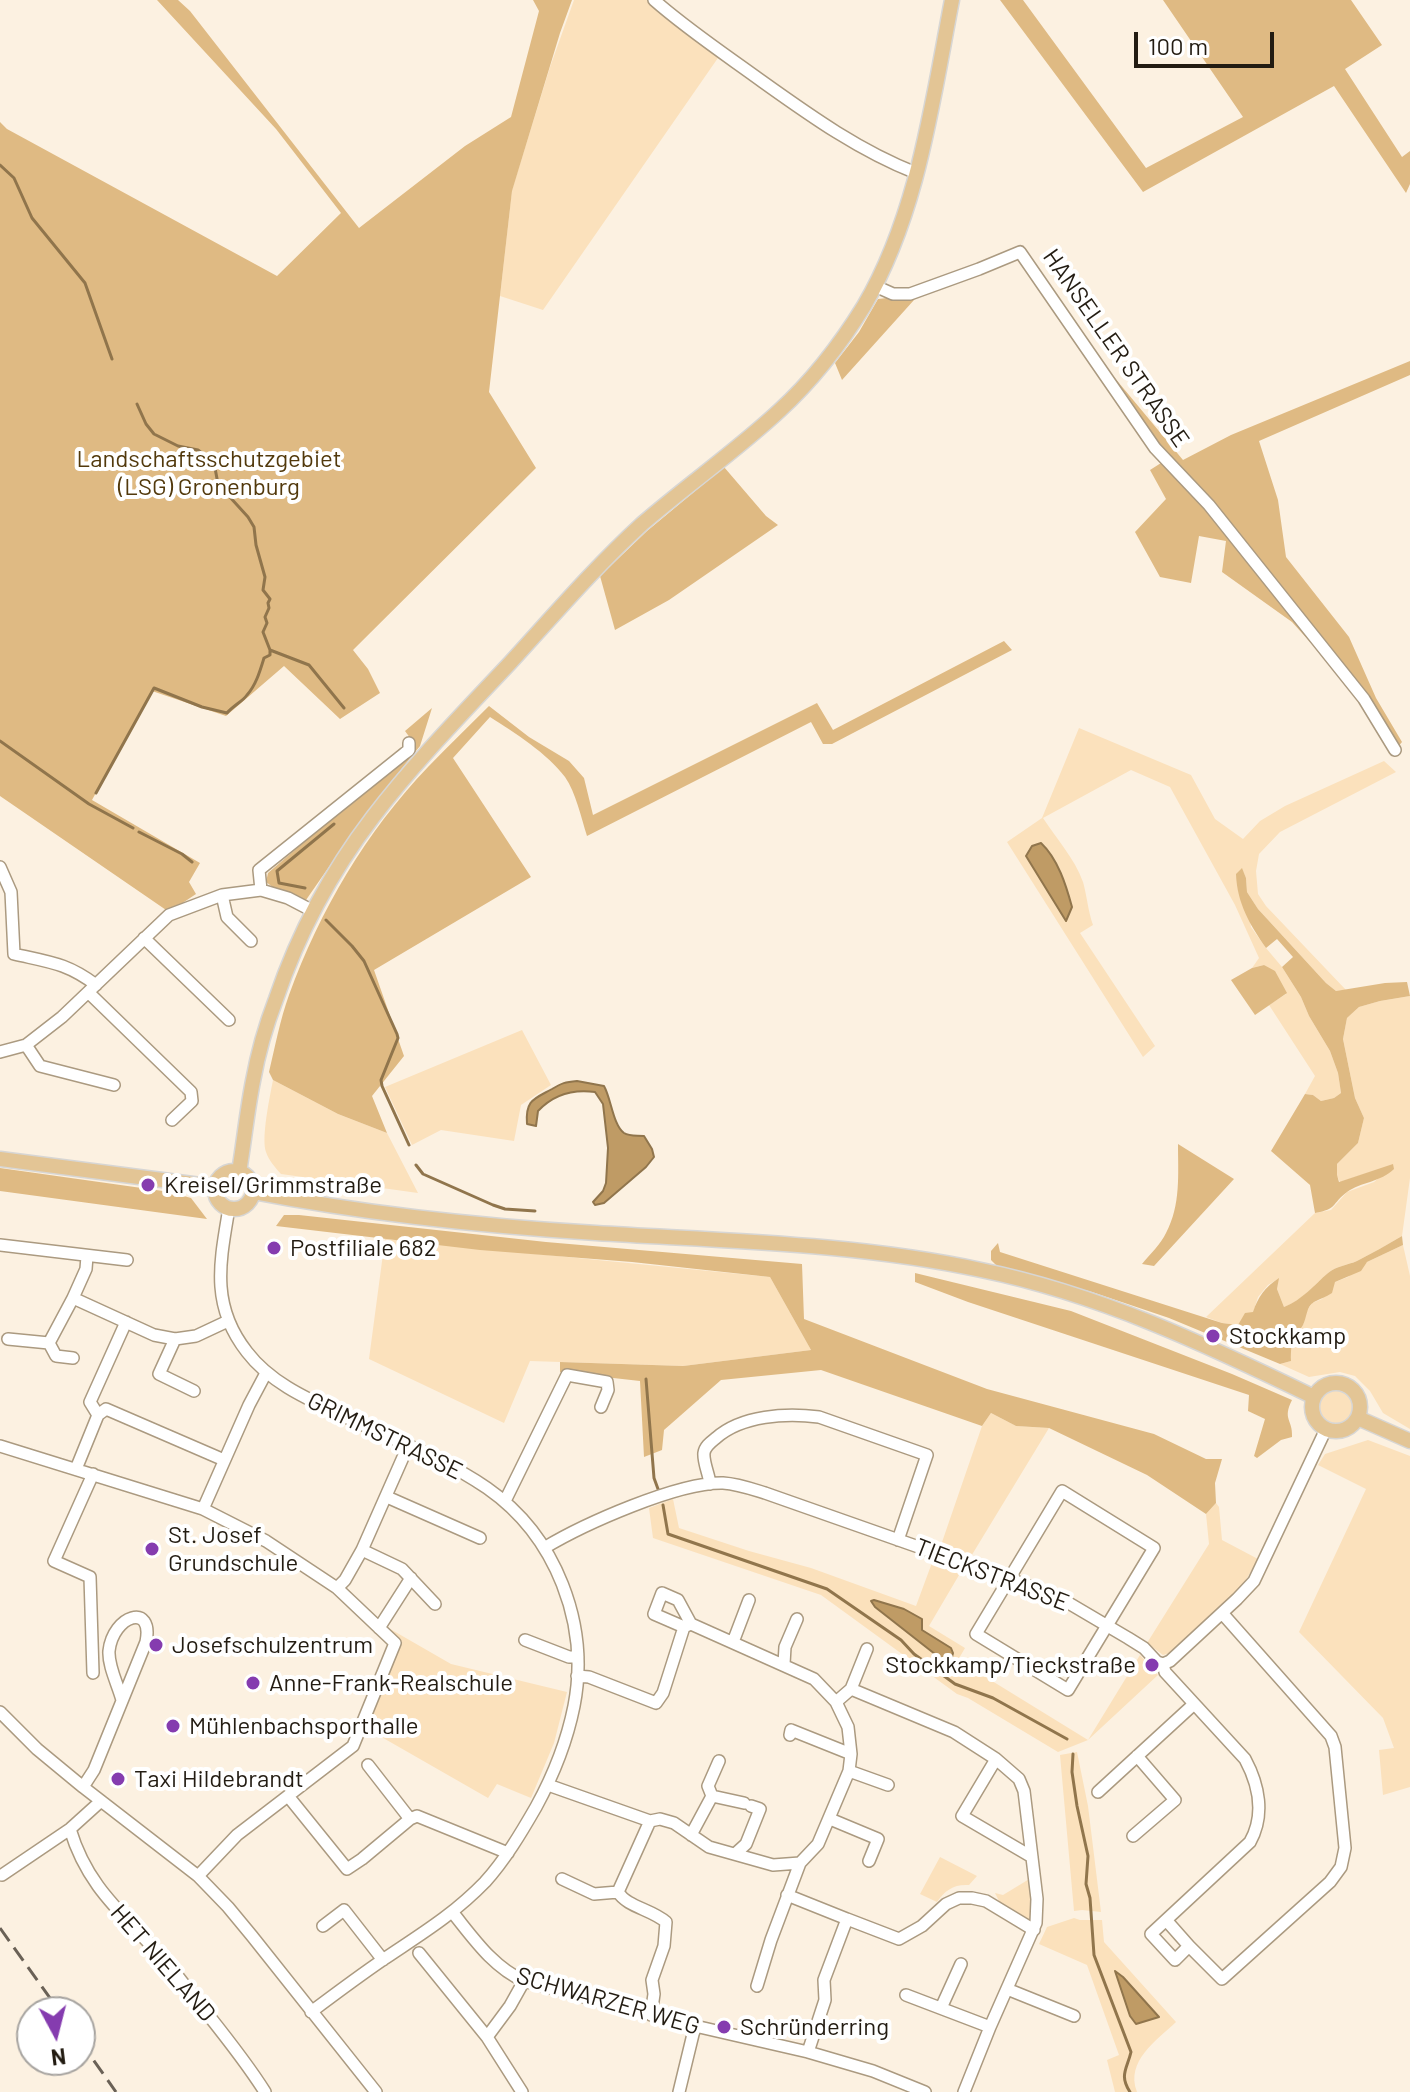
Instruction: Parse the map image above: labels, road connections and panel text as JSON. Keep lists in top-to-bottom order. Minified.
{"streets":{"street":["HANSELLER STRASSE","GRIMMSTRASSE","TIECKSTRASSE","HET NIELAND","SCHWARZER WEG"]},"crossings":[["GRIMMSTRASSE","TIECKSTRASSE"],["GRIMMSTRASSE","SCHWARZER WEG"]],"parks":["Landschaftsschutzgebiet (LSG) Gronenburg"],"places":["Kreisel/Grimmstraße","Postfiliale 682","Stockkamp","St. Josef Grundschule","Josefschulzentrum","Stockkamp/Tieckstraße","Anne-Frank-Realschule","Mühlenbachsporthalle","Taxi Hildebrandt","Schründerring"],"scale_bar":"100 m","north":"bottom"}
